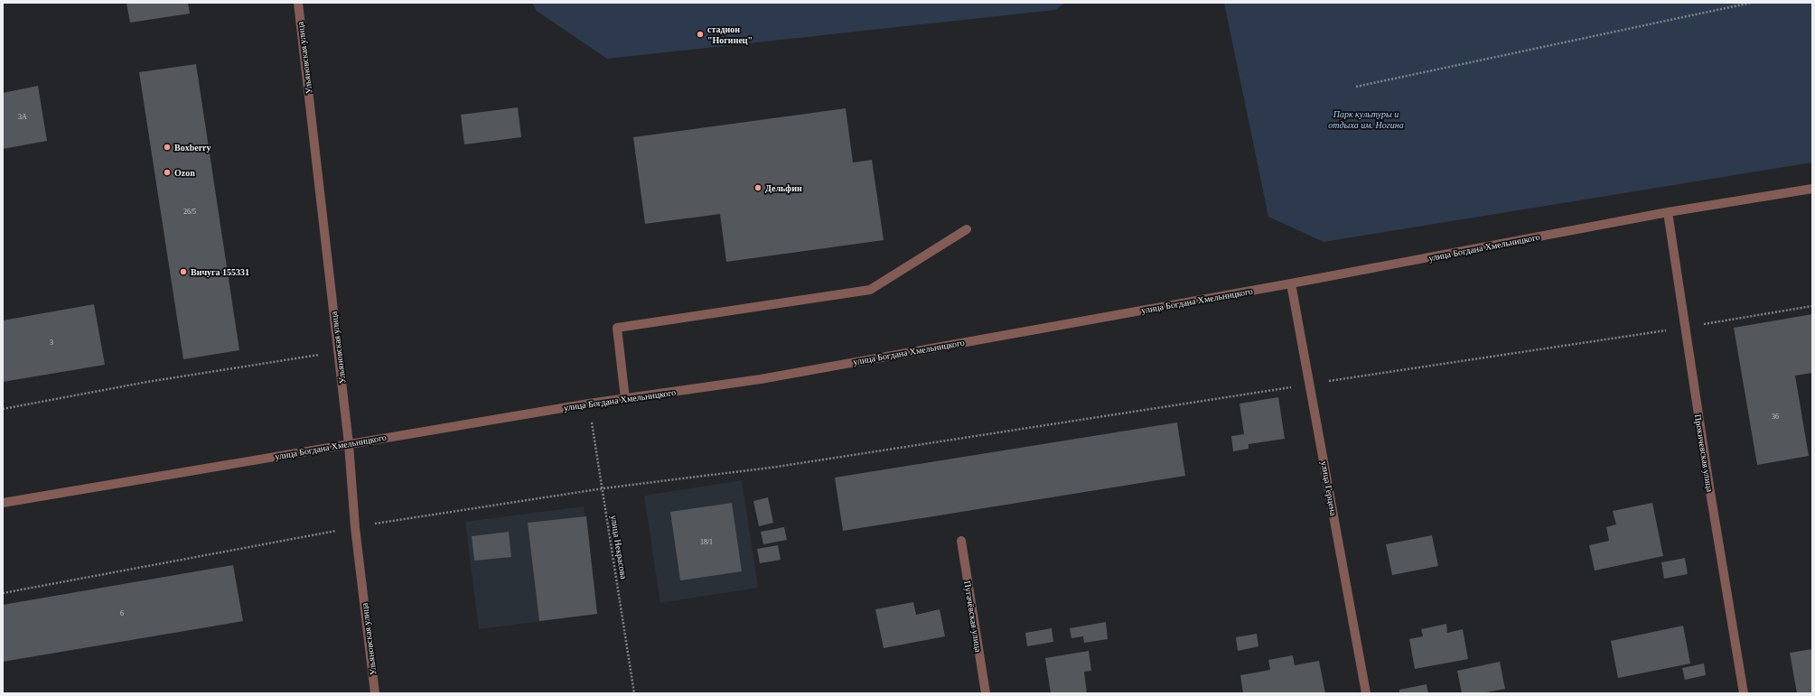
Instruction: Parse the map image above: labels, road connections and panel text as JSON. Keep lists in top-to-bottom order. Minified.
{"streets":{"street":["Ульяновская улица","улица Богдана Хмельницкого","Прокичевская улица","улица Герцена","Пугачёвская улица"],"path":["улица Некрасова"]},"crossings":[["Ульяновская улица","улица Богдана Хмельницкого"],["улица Богдана Хмельницкого","Прокичевская улица"],["улица Богдана Хмельницкого","улица Герцена"],["улица Богдана Хмельницкого","улица Некрасова"]],"parks":["Парк культуры и отдыха им. Ногина"],"places":["стадион \"Ногинец\"","Boxberry","Ozon","Дельфин","Вичуга 155331"],"house_numbers":["3А","26/5","3","36","18/1","6"]}
